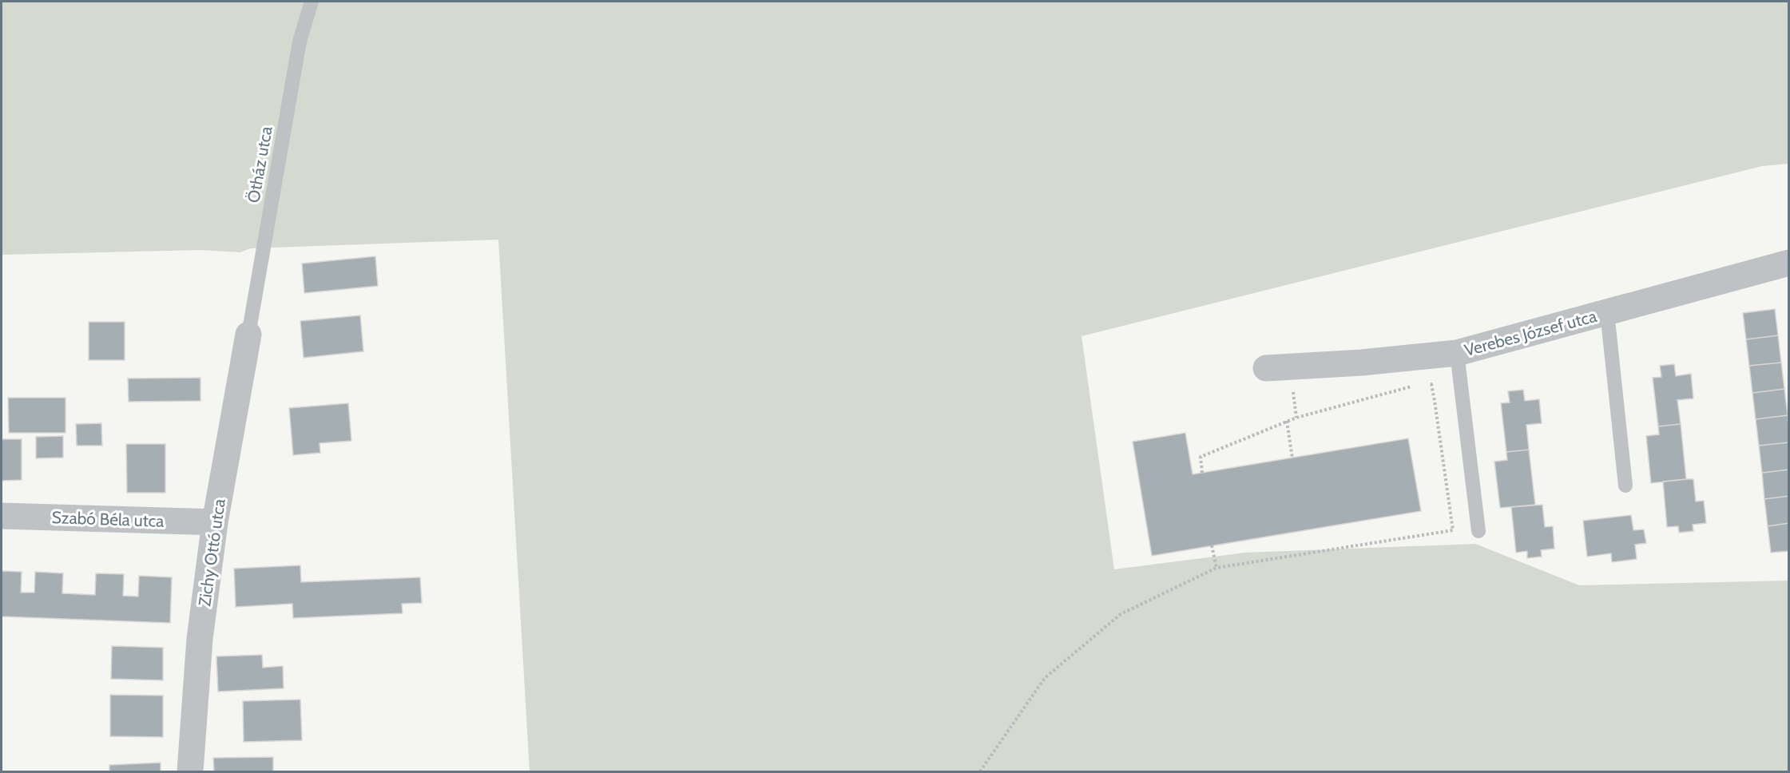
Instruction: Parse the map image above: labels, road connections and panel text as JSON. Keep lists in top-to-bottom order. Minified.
{"streets":{"street":["Verebes József utca","Szabó Béla utca","Zichy Ottó utca"],"lane":["Ötház utca"]},"crossings":[["Ötház utca","Zichy Ottó utca"],["Szabó Béla utca","Zichy Ottó utca"]]}
